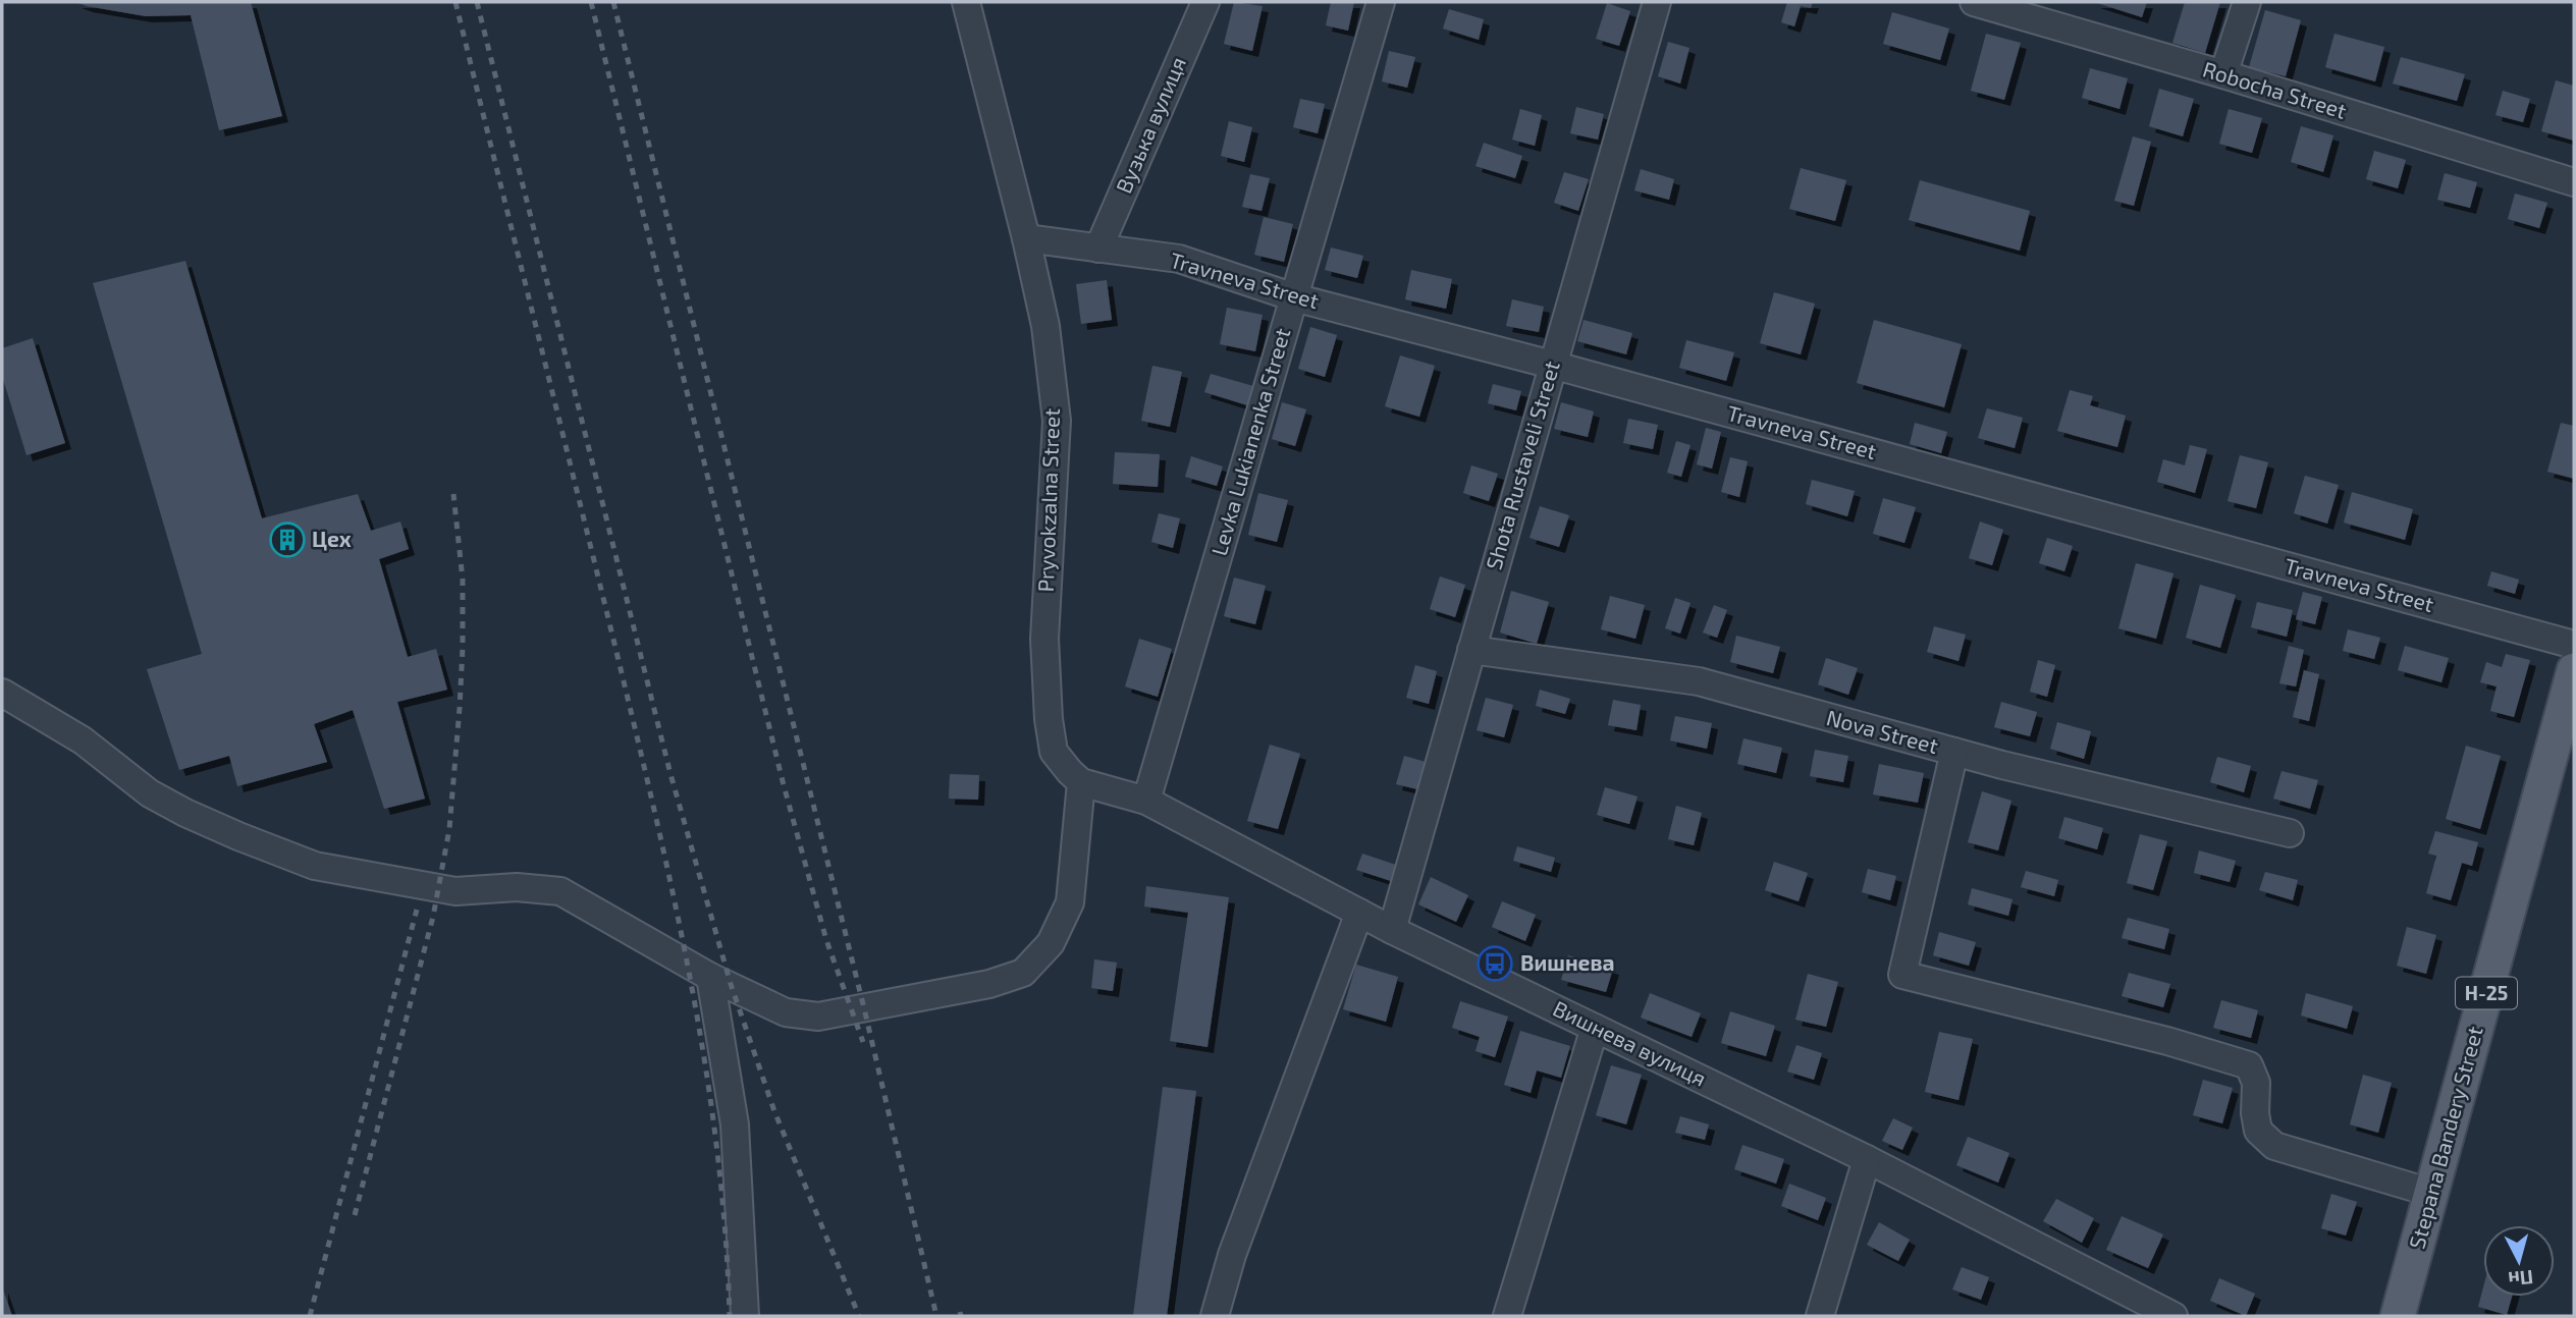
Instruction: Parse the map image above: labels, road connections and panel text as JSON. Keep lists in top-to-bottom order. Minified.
{"streets":{"main road":["Н-25","Stepana Bandery Street"],"street":["Robocha Street","Вузька вулиця","Travneva Street","Levka Lukianenka Street","Shota Rustaveli Street","Pryvokzalna Street","Nova Street","Вишнева вулиця"]},"crossings":[["Вузька вулиця","Travneva Street"],["Travneva Street","Levka Lukianenka Street"],["Travneva Street","Shota Rustaveli Street"],["Travneva Street","Pryvokzalna Street"],["Levka Lukianenka Street","Вишнева вулиця"],["Shota Rustaveli Street","Nova Street"],["Shota Rustaveli Street","Вишнева вулиця"],["Pryvokzalna Street","Вишнева вулиця"]],"places":{"building":["Цех"],"bus stop":["Вишнева"]},"north":"bottom"}
